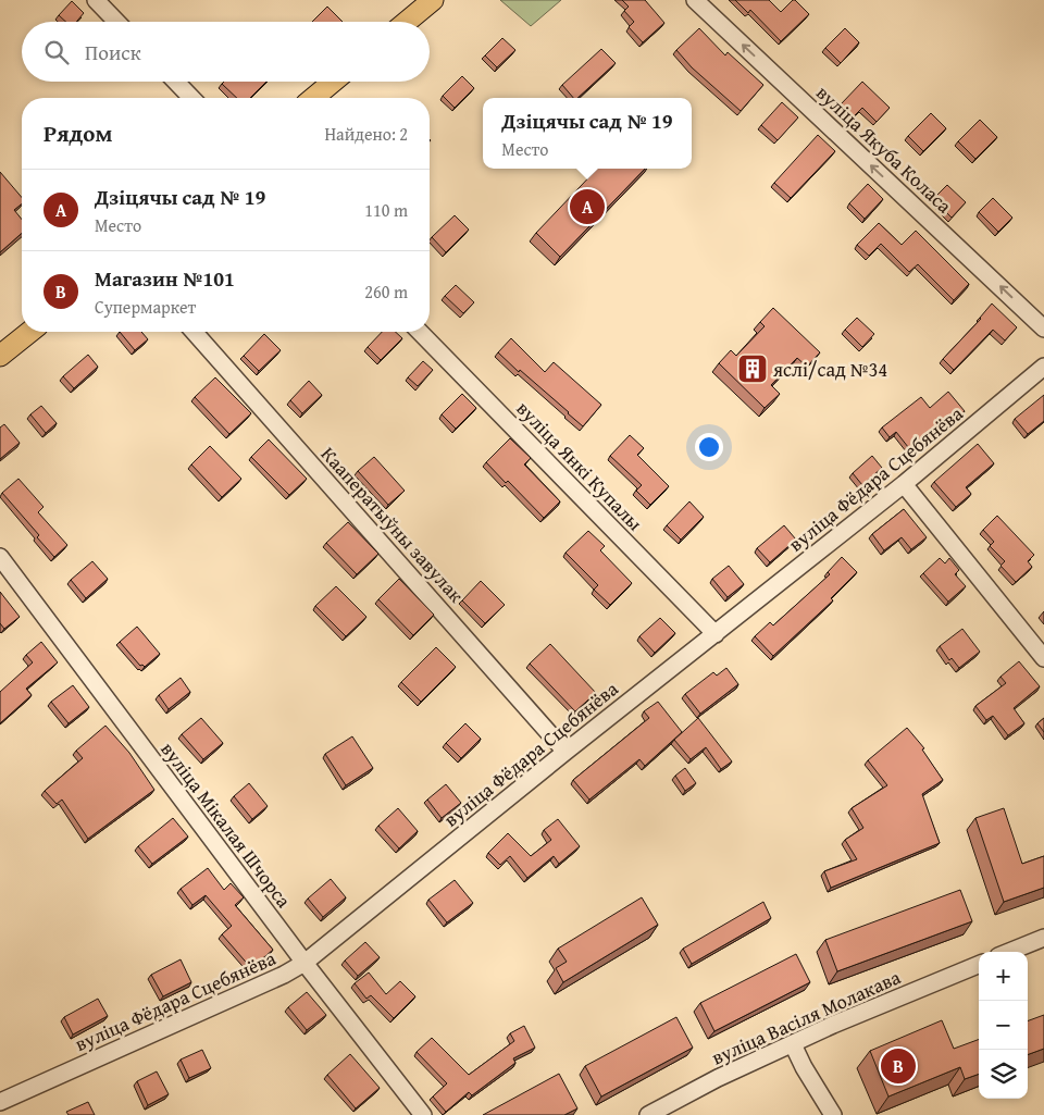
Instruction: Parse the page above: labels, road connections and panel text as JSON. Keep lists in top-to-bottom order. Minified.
{"streets":{"street":["вуліца Якуба Коласа","вуліца Янкі Купалы","вуліца Фёдара Сцебянёва","Кааператыўны завулак","вуліца Мікалая Шчорса","вуліца Васіля Молакава"]},"crossings":[["вуліца Янкі Купалы","вуліца Фёдара Сцебянёва"],["вуліца Фёдара Сцебянёва","Кааператыўны завулак"],["вуліца Фёдара Сцебянёва","вуліца Мікалая Шчорса"]],"one_way":["вуліца Якуба Коласа"],"places":{"building":["яслі/сад №34"]},"page":{"search":"Поиск","popup":["Дзіцячы сад № 19","Место"],"heading":["Рядом","Найдено: 2"],"list":[{"mark":"A","name":"Дзіцячы сад № 19","note":"Место","value":"110 m"},{"mark":"B","name":"Магазин №101","note":"Супермаркет","value":"260 m"}],"pins":["A","B"],"map_buttons":["+","−"]}}
